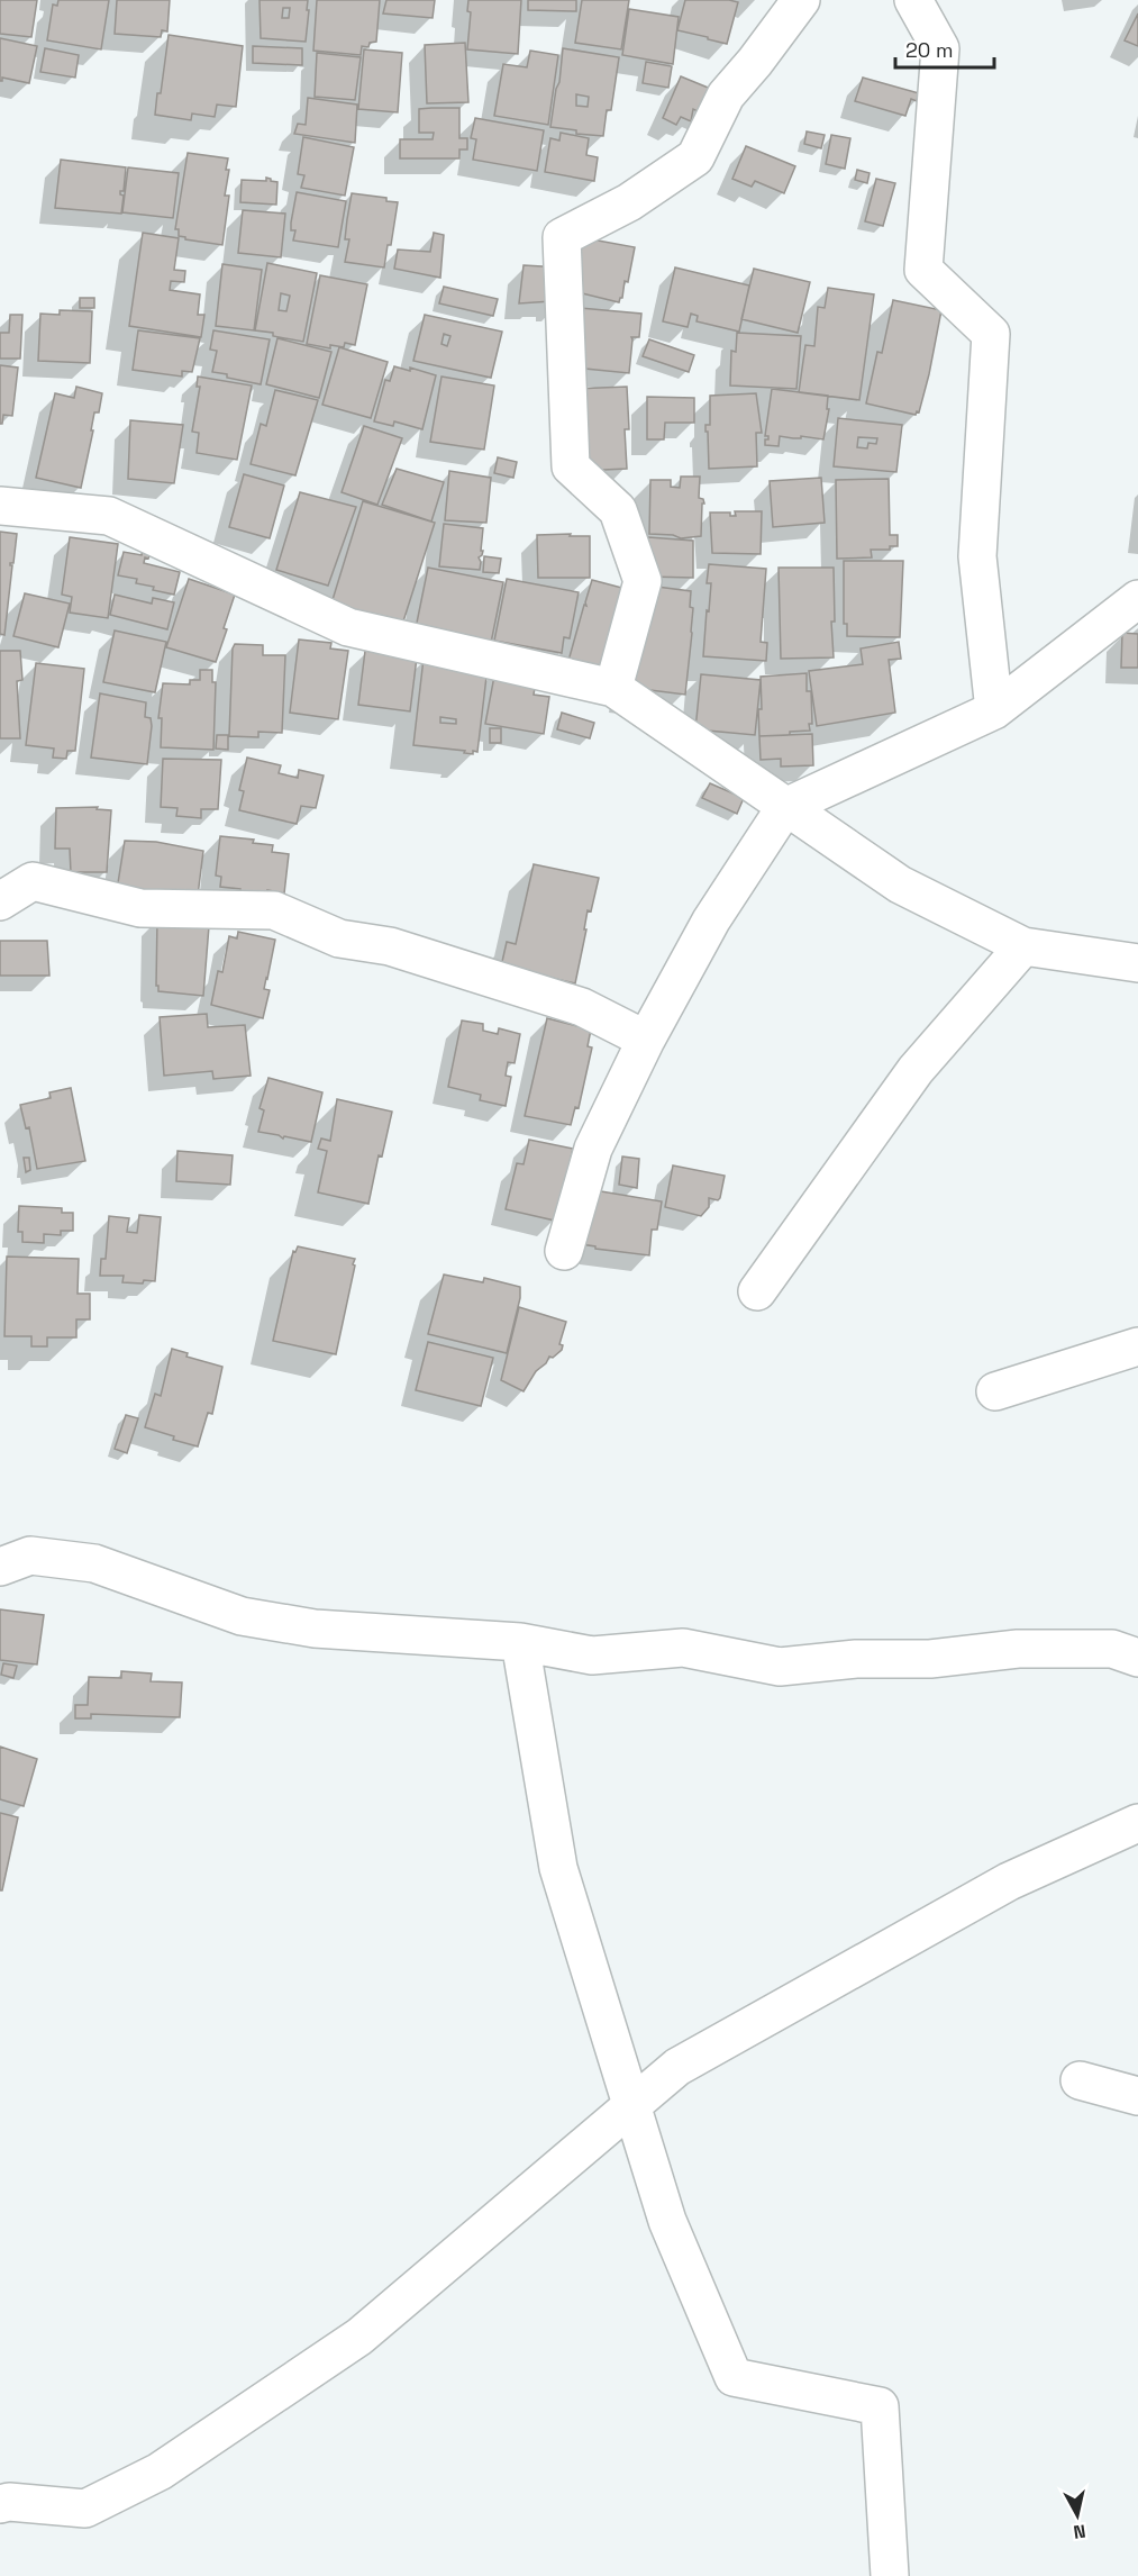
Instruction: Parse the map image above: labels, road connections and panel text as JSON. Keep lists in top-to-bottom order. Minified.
{"scale_bar":"20 m","north":"bottom"}
